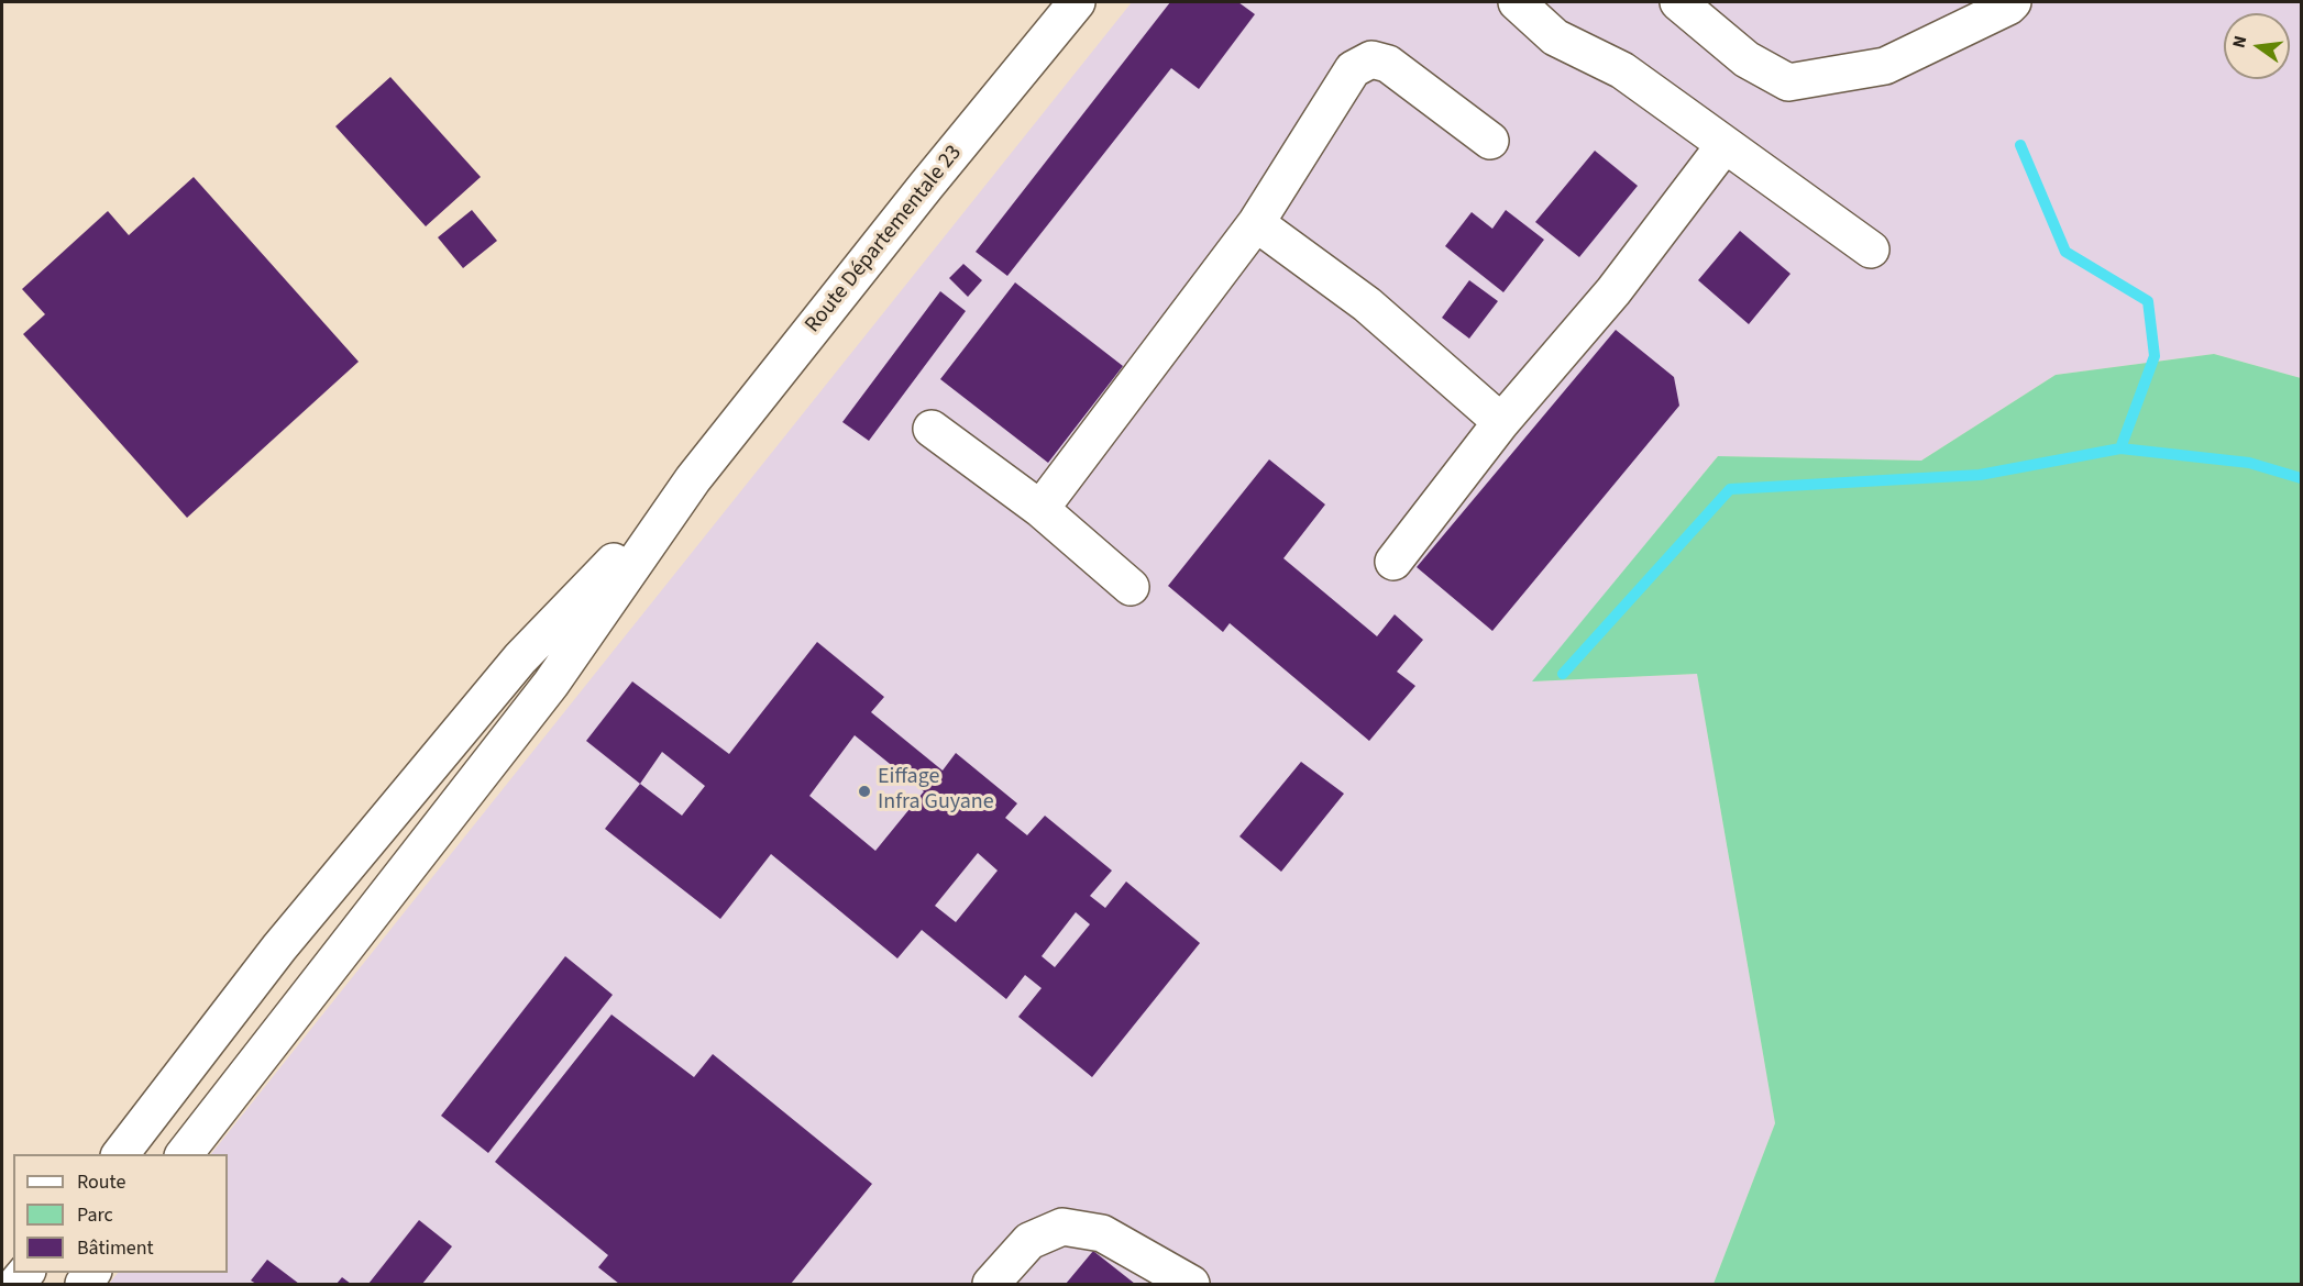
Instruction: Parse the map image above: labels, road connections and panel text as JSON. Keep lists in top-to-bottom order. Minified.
{"streets":{"main road":["Route Départementale 23"]},"places":["Eiffage Infra Guyane"],"legend":["Route","Parc","Bâtiment"],"north":"left"}
